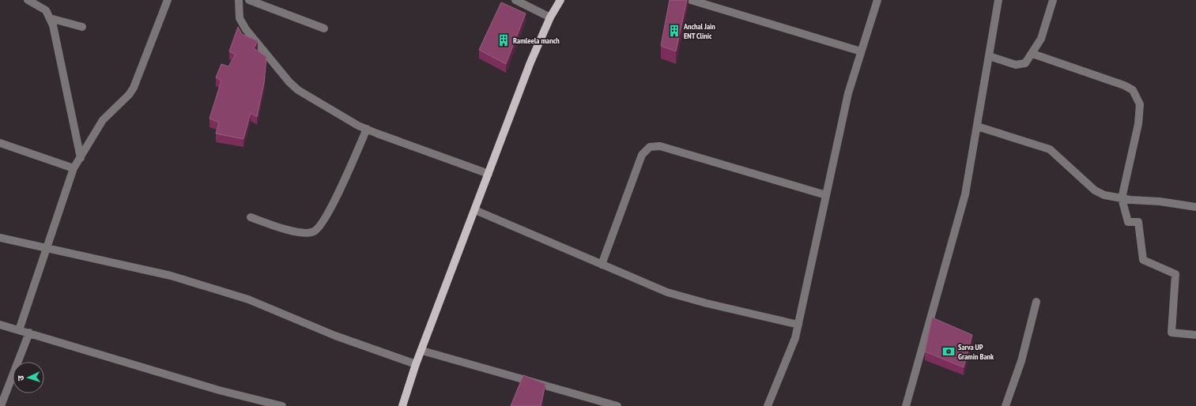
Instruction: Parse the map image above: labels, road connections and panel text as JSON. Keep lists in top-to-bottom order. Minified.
{"places":{"building":["Anchal Jain ENT Clinic","Ramleela manch"],"bank":["Sarva UP Gramin Bank"]},"north":"left"}
